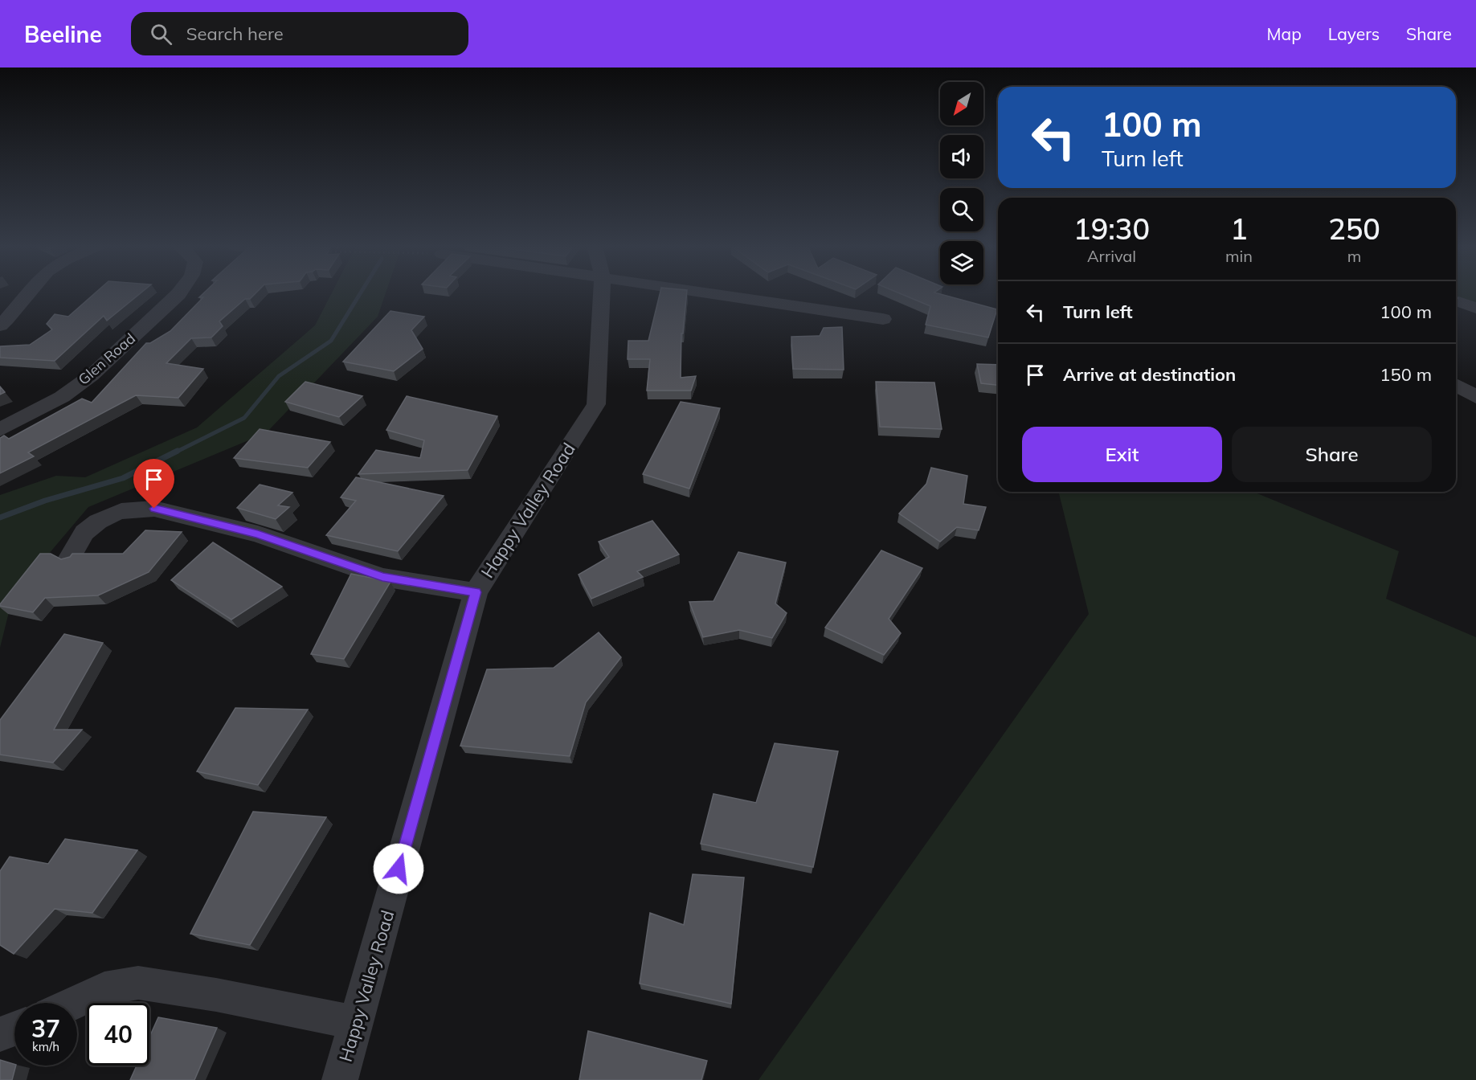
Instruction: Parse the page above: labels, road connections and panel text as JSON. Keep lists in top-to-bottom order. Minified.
{"streets":{"street":["Glen Road","Happy Valley Road"]},"north":"bottom left","page":{"header":"Beeline","search":"Search here","nav":["Map","Layers","Share"],"turn":["100 m","Turn left"],"eta":["19:30","Arrival","1","min","250","m"],"list":[{"name":"Turn left","value":"100 m"},{"name":"Arrive at destination","value":"150 m"}],"buttons":["Exit","Share"],"speed":"37 km/h","limit":"40"}}
